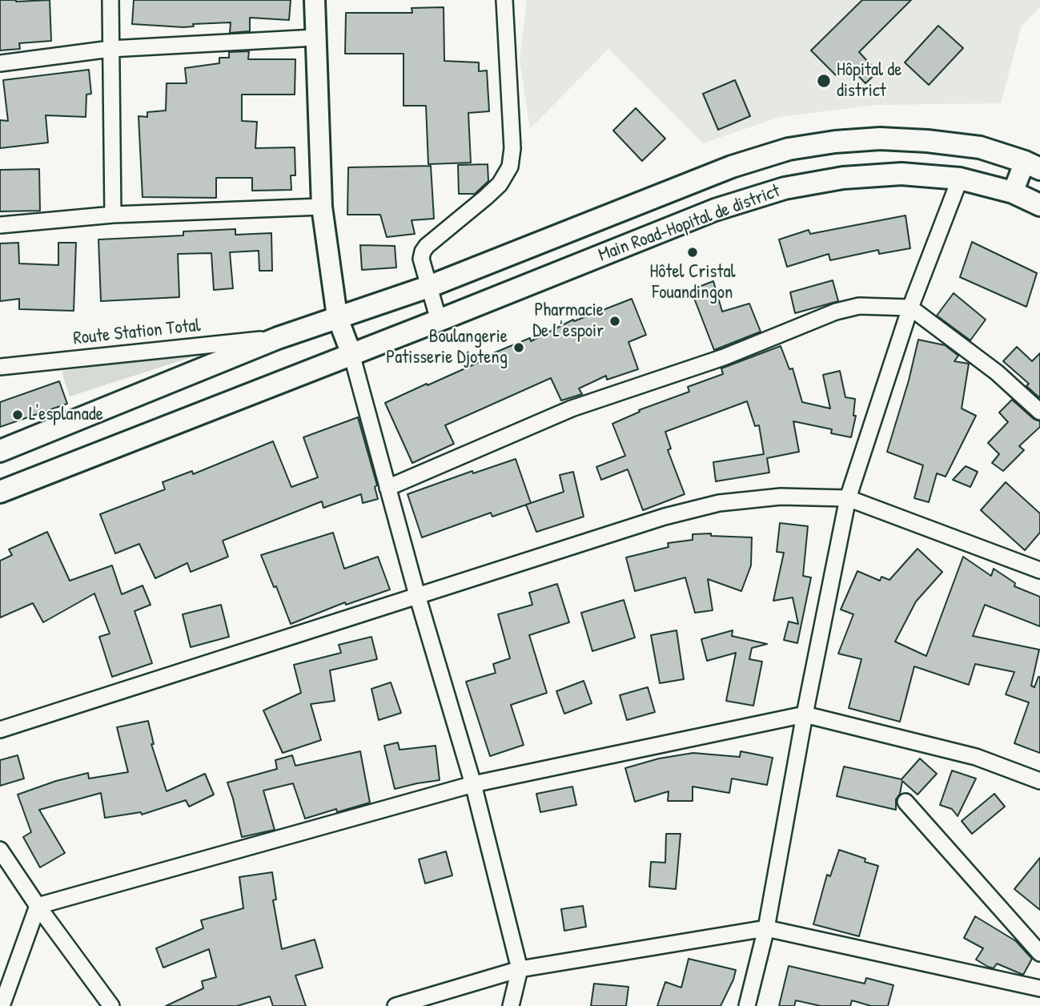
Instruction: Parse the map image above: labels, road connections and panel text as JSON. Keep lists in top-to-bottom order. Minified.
{"streets":{"main road":["Main Road-Hopital de district"],"street":["Route Station Total"]},"crossings":[["Main Road-Hopital de district","Route Station Total"]],"places":["Hôpital de district","Hôtel Cristal Fouandingon","Pharmacie De L'espoir","Boulangerie Patisserie Djoteng","L'esplanade"]}
